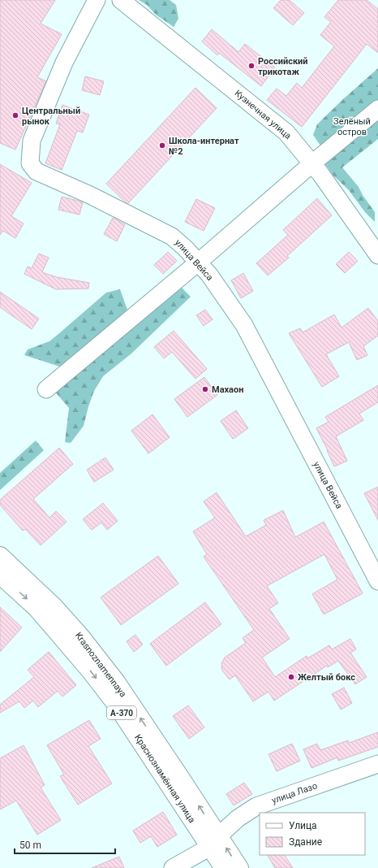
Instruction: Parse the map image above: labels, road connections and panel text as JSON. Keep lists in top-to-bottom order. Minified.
{"streets":{"highway":["Krasnoznamennaya","А-370"],"street":["Кузнечная улица","улица Вейса","улица Лазо"]},"crossings":[["Krasnoznamennaya","А-370"],["Krasnoznamennaya","улица Лазо"],["А-370","улица Лазо"]],"parks":["Зелёный остров"],"places":["Российский трикотаж","Центральный рынок","Школа-интернат №2","Махаон","Желтый бокс"],"legend":["Улица","Здание"],"scale_bar":"50 m"}
